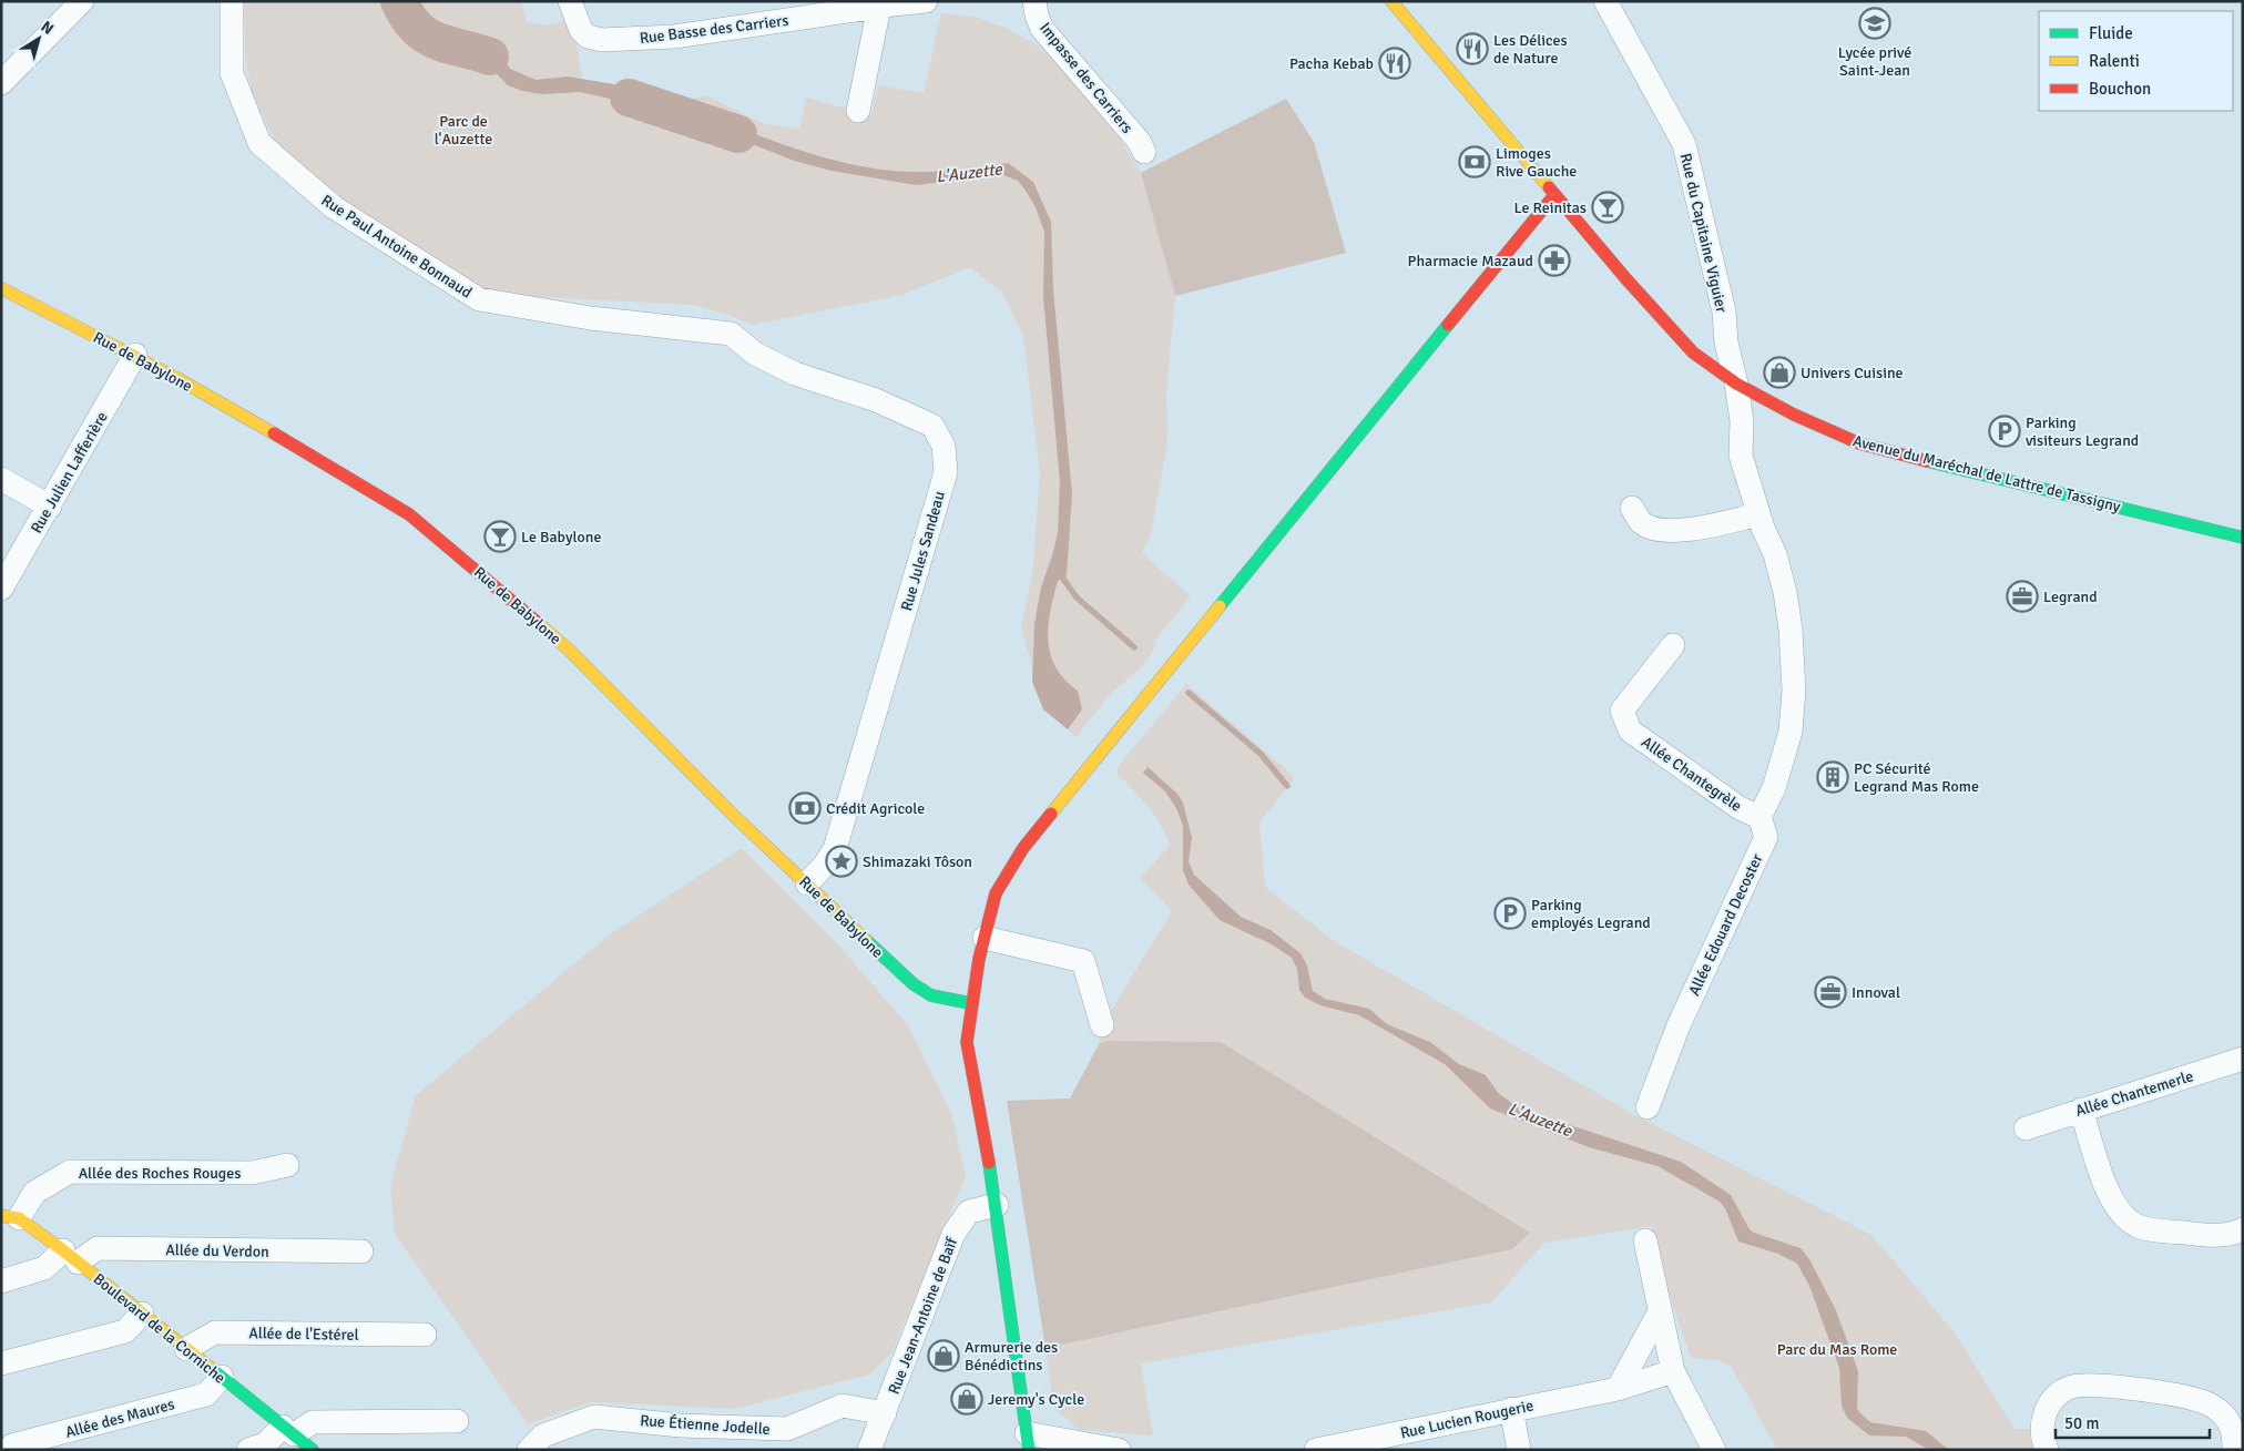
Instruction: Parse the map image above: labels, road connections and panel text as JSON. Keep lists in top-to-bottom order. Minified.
{"streets":{"main road":["Rue de Babylone","Avenue du Maréchal de Lattre de Tassigny","Boulevard de la Corniche"],"street":["Rue Basse des Carriers","Impasse des Carriers","Rue du Capitaine Viguier","Rue Paul Antoine Bonnaud","Rue Julien Lafferière","Rue Jules Sandeau","Allée Chantegrèle","Allée Edouard Decoster","Allée Chantemerle","Allée des Roches Rouges","Allée du Verdon","Rue Jean-Antoine de Baïf","Allée de l'Estérel","Allée des Maures","Rue Lucien Rougerie","Rue Étienne Jodelle"]},"crossings":[["Rue du Capitaine Viguier","Avenue du Maréchal de Lattre de Tassigny"],["Rue Paul Antoine Bonnaud","Rue Jules Sandeau"],["Rue de Babylone","Rue Julien Lafferière"],["Rue de Babylone","Rue Jules Sandeau"],["Allée Chantegrèle","Allée Edouard Decoster"],["Allée des Roches Rouges","Boulevard de la Corniche"],["Allée du Verdon","Boulevard de la Corniche"],["Rue Jean-Antoine de Baïf","Rue Étienne Jodelle"],["Boulevard de la Corniche","Allée de l'Estérel"],["Boulevard de la Corniche","Allée des Maures"]],"water":["L'Auzette"],"parks":["Parc de l'Auzette","Parc du Mas Rome"],"places":{"school or university":["Lycée privé Saint-Jean"],"restaurant":["Les Délices de Nature","Pacha Kebab"],"bank":["Limoges Rive Gauche","Crédit Agricole"],"bar":["Le Reinitas","Le Babylone"],"pharmacy":["Pharmacie Mazaud"],"shop":["Univers Cuisine","Armurerie des Bénédictins","Jeremy's Cycle"],"parking":["Parking visiteurs Legrand","Parking employés Legrand"],"office":["Legrand","Innoval"],"building":["PC Sécurité Legrand Mas Rome"],"place":["Shimazaki Tôson"]},"legend":["Fluide","Ralenti","Bouchon"],"scale_bar":"50 m","north":"top right"}
